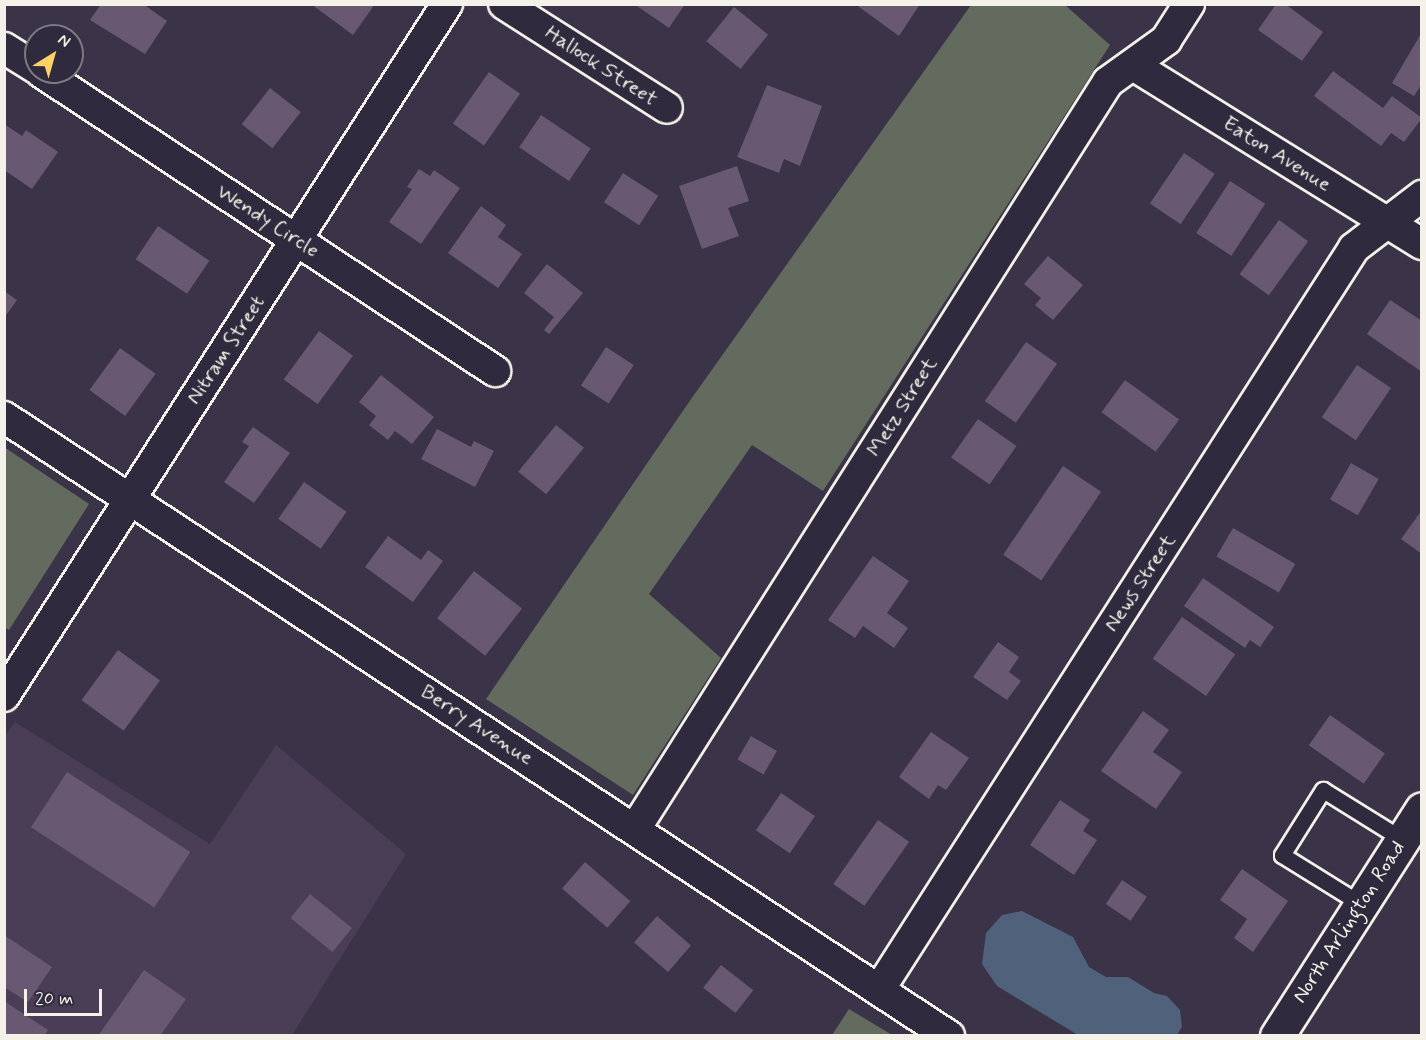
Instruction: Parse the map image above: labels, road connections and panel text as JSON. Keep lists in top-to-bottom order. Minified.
{"streets":{"main road":["North Arlington Road"],"street":["Hallock Street","Eaton Avenue","Wendy Circle","Nitram Street","Metz Street","News Street","Berry Avenue"]},"crossings":[["Eaton Avenue","Metz Street"],["Eaton Avenue","News Street"],["Wendy Circle","Nitram Street"],["Nitram Street","Berry Avenue"],["Metz Street","Berry Avenue"],["News Street","Berry Avenue"]],"scale_bar":"20 m","north":"top right"}
